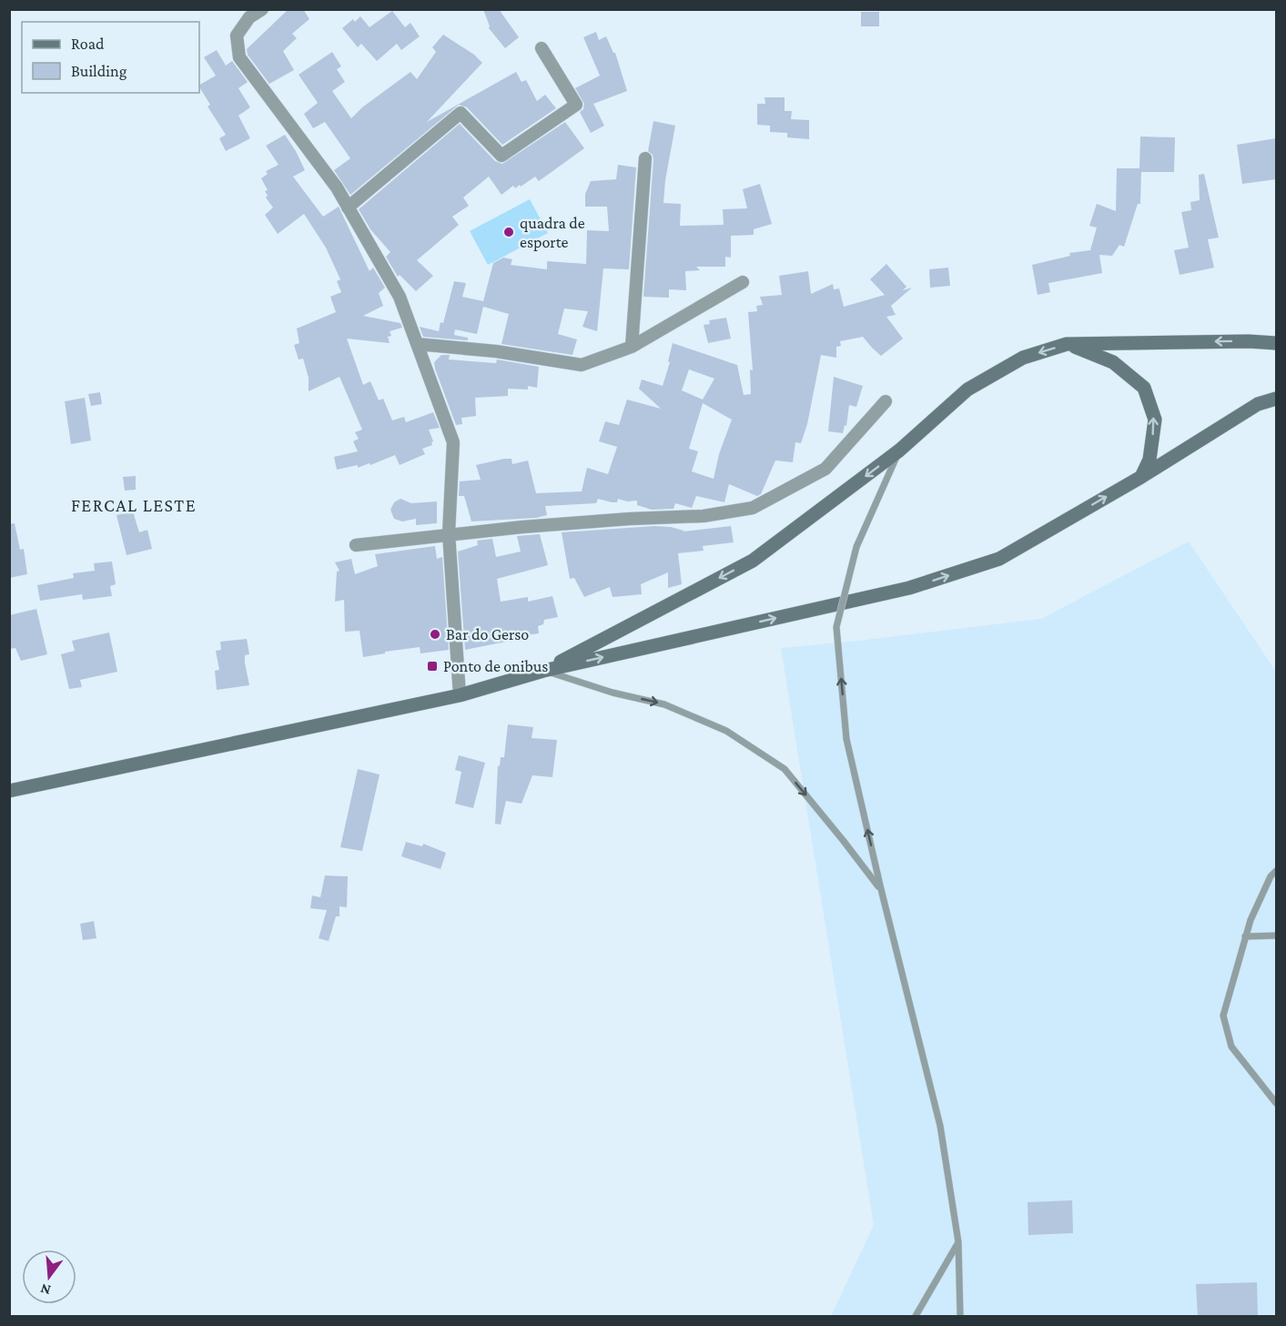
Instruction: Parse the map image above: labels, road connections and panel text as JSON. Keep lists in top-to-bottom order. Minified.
{"districts":["FERCAL LESTE"],"places":{"other":["quadra de esporte","Bar do Gerso"],"transit":["Ponto de onibus"]},"legend":["Road","Building"],"north":"bottom"}
